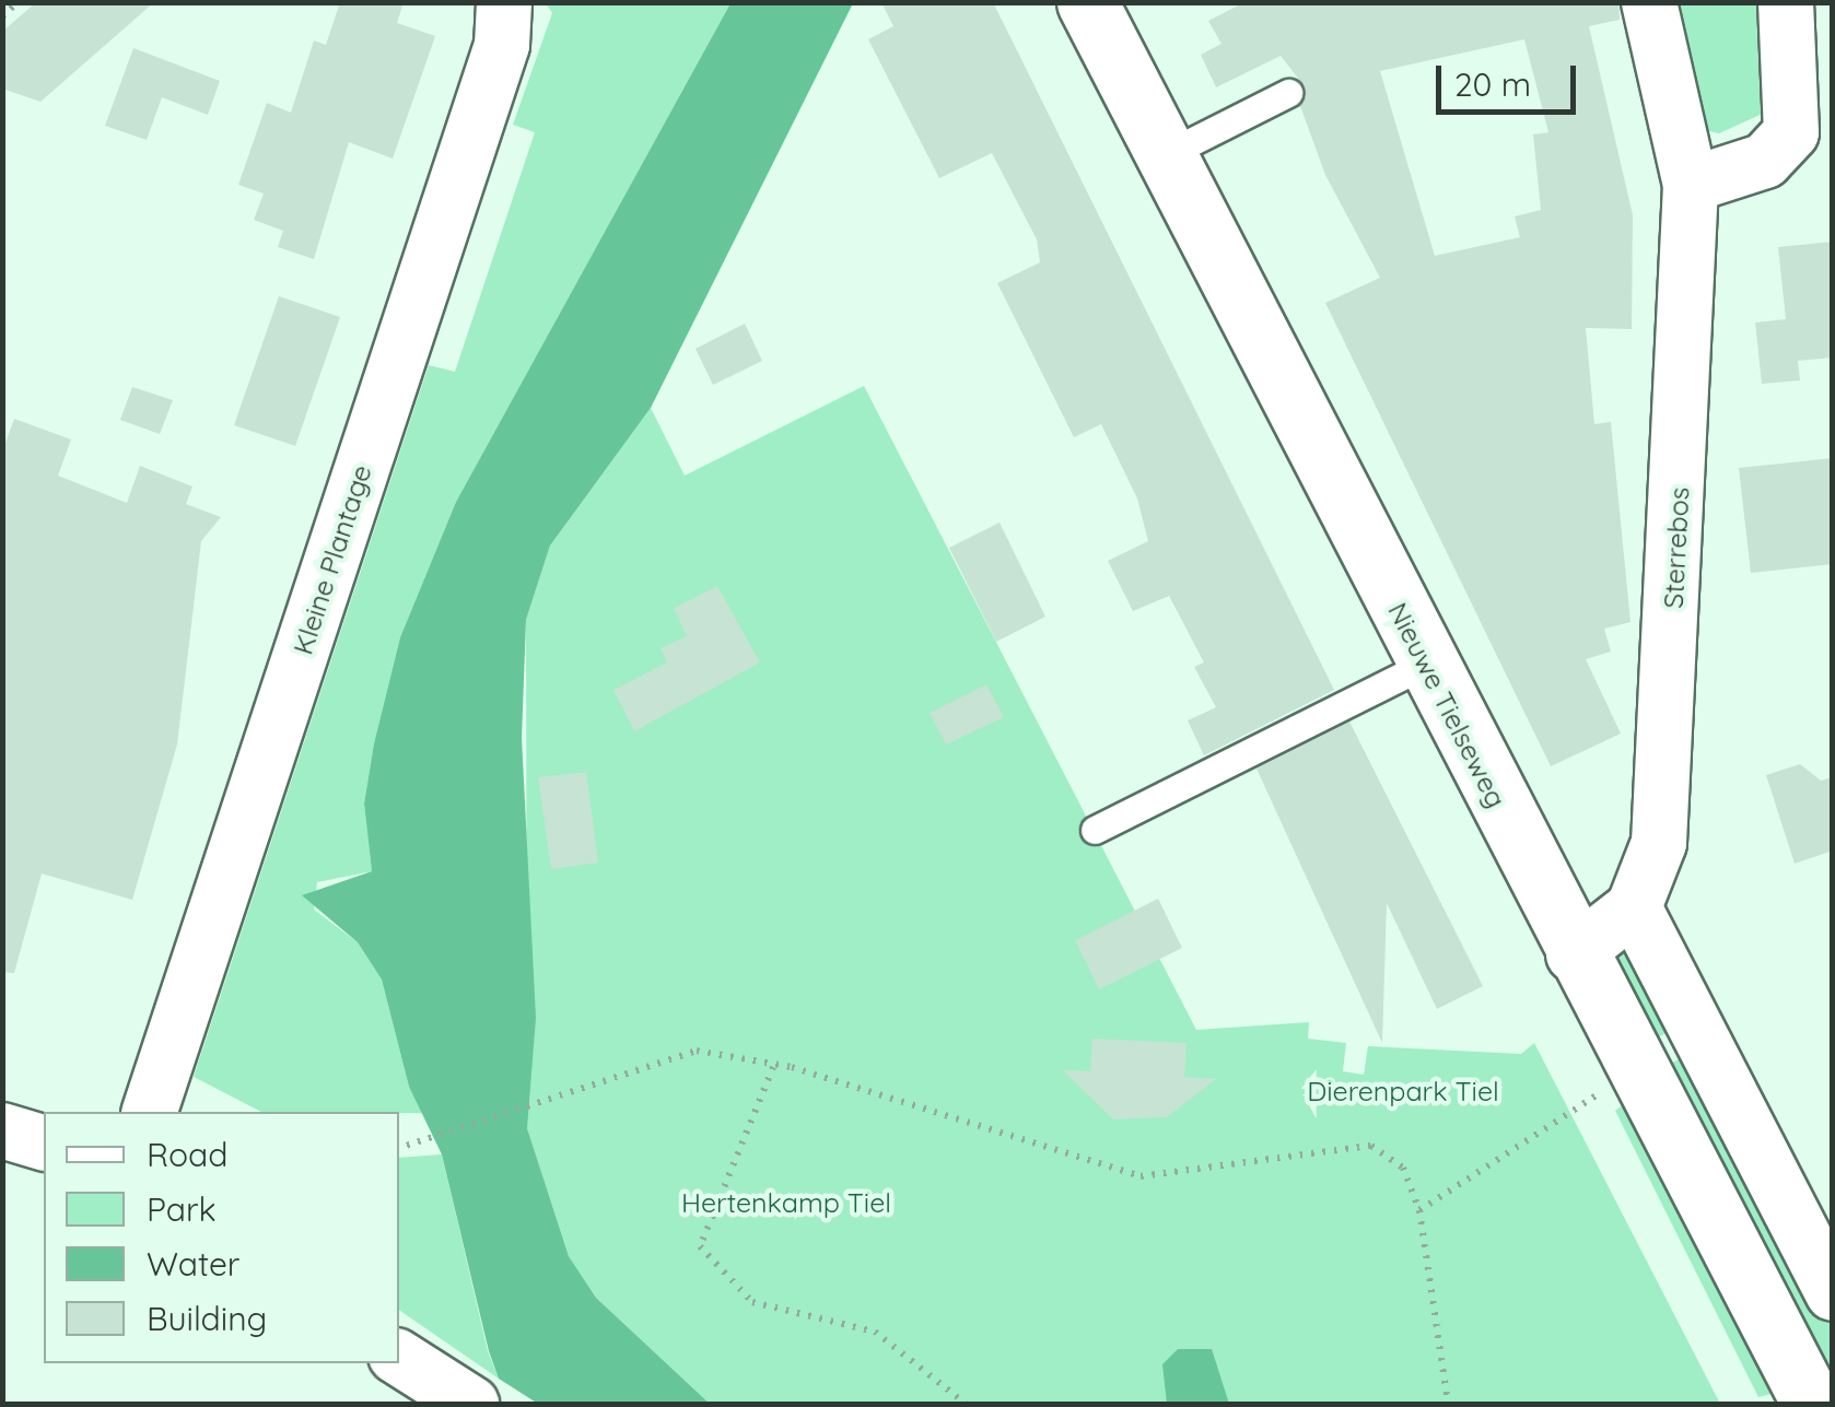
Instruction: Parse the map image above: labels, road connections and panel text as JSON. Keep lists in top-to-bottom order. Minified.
{"streets":{"main road":["Nieuwe Tielseweg"],"street":["Sterrebos","Kleine Plantage"]},"parks":["Dierenpark Tiel","Hertenkamp Tiel"],"legend":["Road","Park","Water","Building"],"scale_bar":"20 m"}
